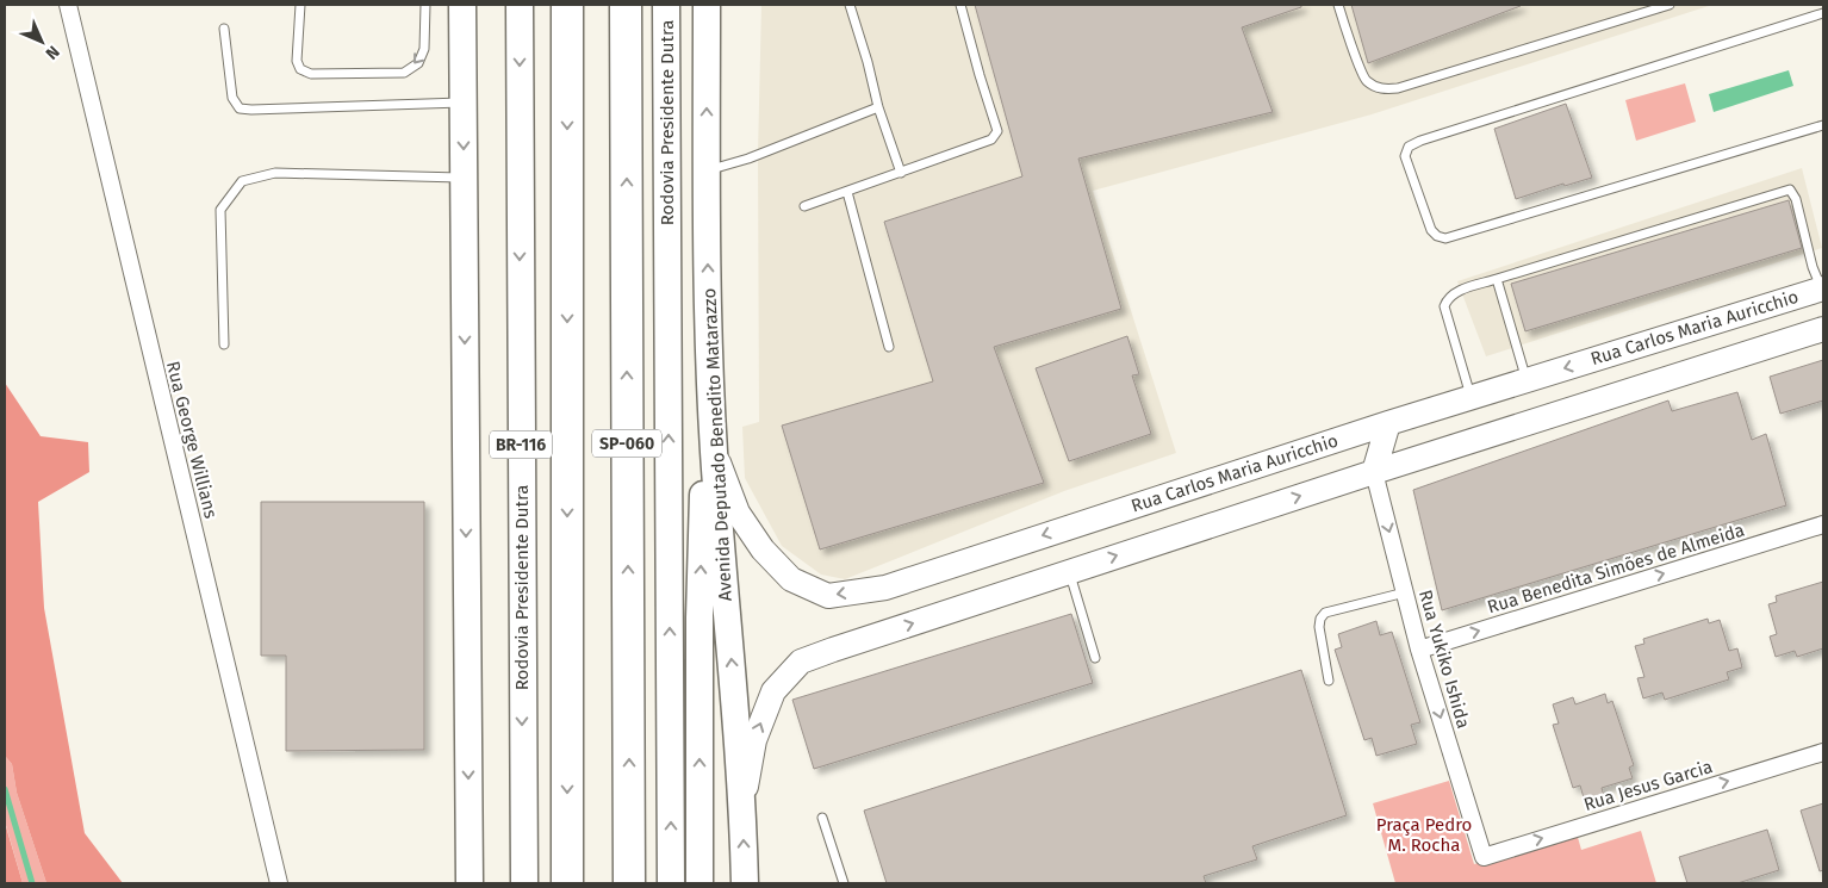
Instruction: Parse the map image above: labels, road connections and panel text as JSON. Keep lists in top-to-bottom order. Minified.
{"streets":{"highway":["SP-060"],"main road":["Rodovia Presidente Dutra","Rua Carlos Maria Auricchio","BR-116","Avenida Deputado Benedito Matarazzo"],"street":["Rua George Willians","Rua Benedita Simões de Almeida","Rua Yukiko Ishida","Rua Jesus Garcia"]},"crossings":[["Rua Carlos Maria Auricchio","Avenida Deputado Benedito Matarazzo"],["Rua Benedita Simões de Almeida","Rua Yukiko Ishida"],["Rua Yukiko Ishida","Rua Jesus Garcia"]],"one_way":["Rua Benedita Simões de Almeida","Rua Yukiko Ishida","Rua Jesus Garcia"],"parks":["Praça Pedro M. Rocha"],"north":"bottom right"}
